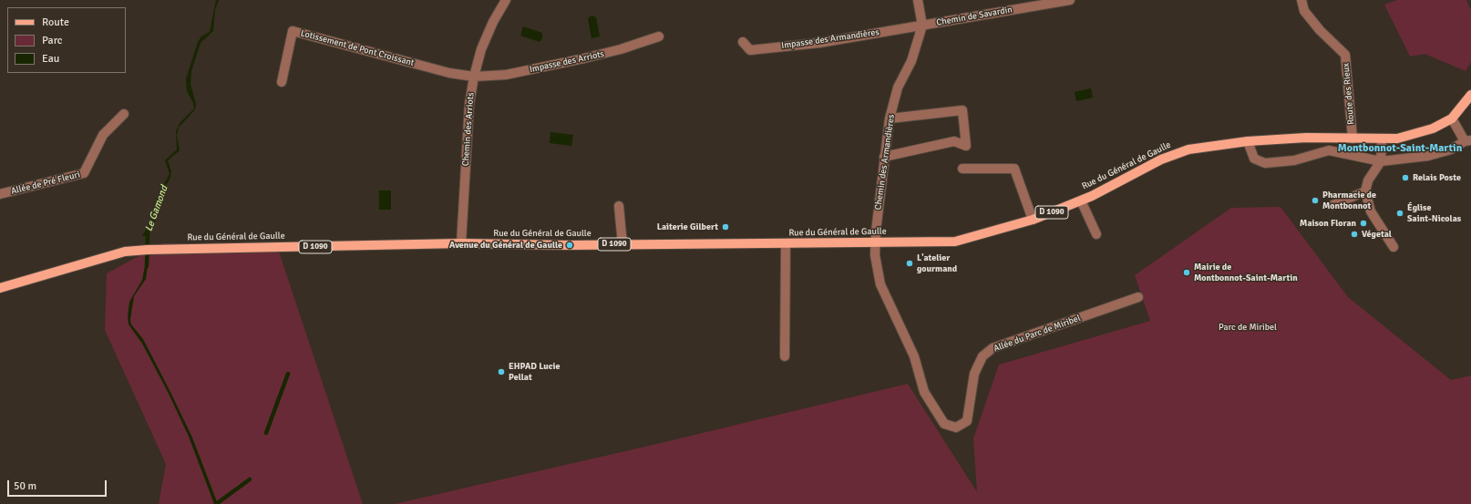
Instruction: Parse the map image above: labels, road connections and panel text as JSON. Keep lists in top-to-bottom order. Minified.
{"streets":{"main road":["Rue du Général de Gaulle","D 1090"],"street":["Chemin de Savardin","Impasse des Armandières","Lotissement de Pont Croissant","Impasse des Arriots","Route des Rieux","Chemin des Arriots","Chemin des Armandières","Allée de Pré Fleuri","Allée du Parc de Miribel"]},"crossings":[["Chemin de Savardin","Impasse des Armandières"],["Chemin de Savardin","Chemin des Armandières"],["Impasse des Armandières","Chemin des Armandières"],["Lotissement de Pont Croissant","Impasse des Arriots"],["Lotissement de Pont Croissant","Chemin des Arriots"],["Impasse des Arriots","Chemin des Arriots"],["Route des Rieux","Rue du Général de Gaulle"],["Chemin des Arriots","Rue du Général de Gaulle"],["Chemin des Armandières","Rue du Général de Gaulle"],["Chemin des Armandières","Allée du Parc de Miribel"],["Rue du Général de Gaulle","Allée du Parc de Miribel"]],"districts":["Montbonnot-Saint-Martin"],"water":["Le Gamond"],"parks":["Parc de Miribel"],"places":["Relais Poste","Pharmacie de Montbonnot","Église Saint-Nicolas","Maison Floran","Laiterie Gilbert","Végetal","Avenue du Général de Gaulle","L'atelier gourmand","Mairie de Montbonnot-Saint-Martin","EHPAD Lucie Pellat"],"legend":["Route","Parc","Eau"],"scale_bar":"50 m"}
